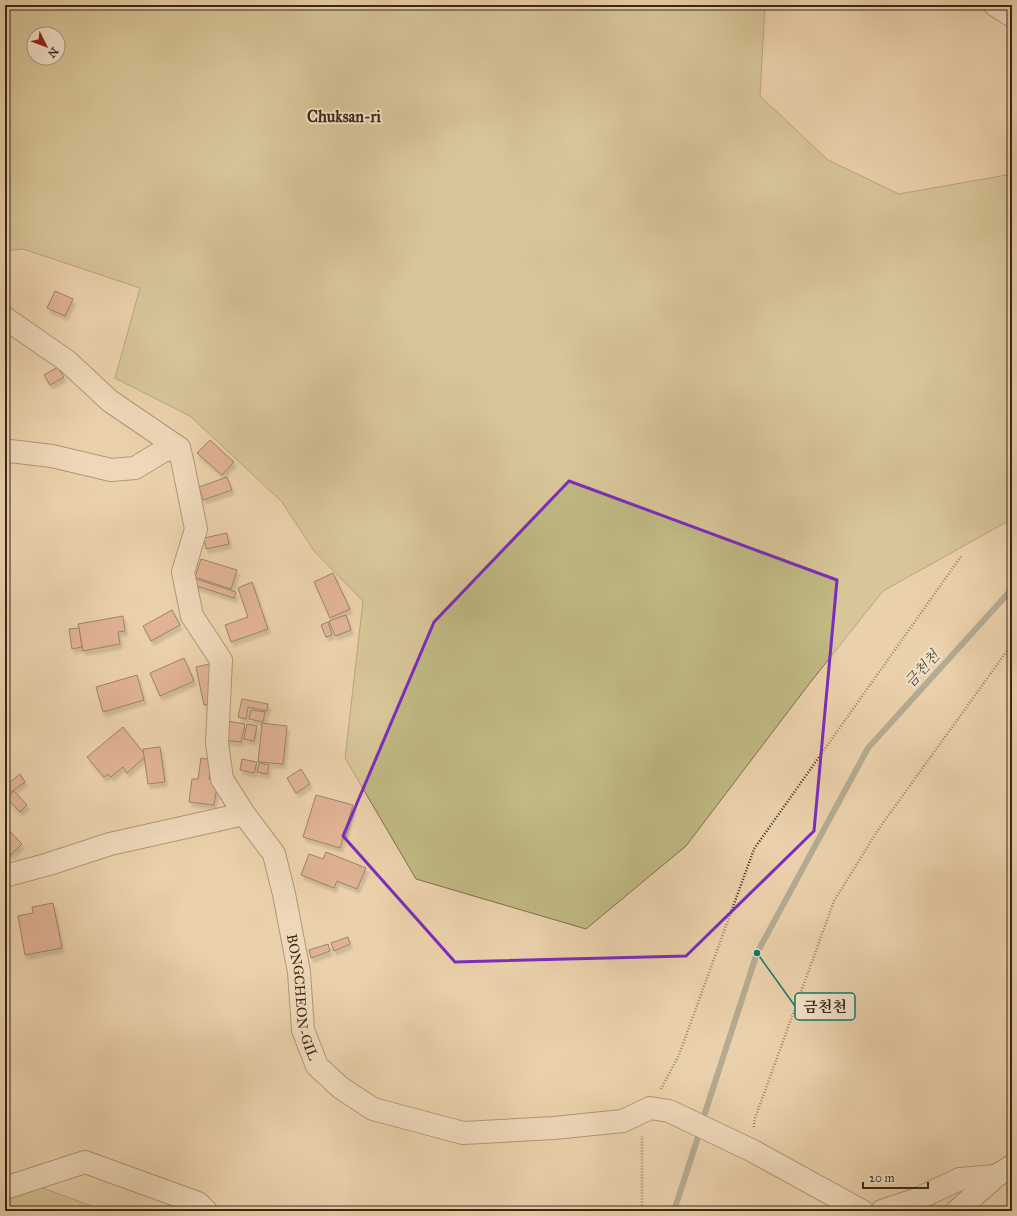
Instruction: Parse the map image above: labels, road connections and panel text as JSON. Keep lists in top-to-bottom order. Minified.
{"streets":{"street":["BONGCHEON-GIL"]},"districts":["Chuksan-ri"],"water":["금천천"],"places":["금천천"],"scale_bar":"20 m","north":"bottom right"}
